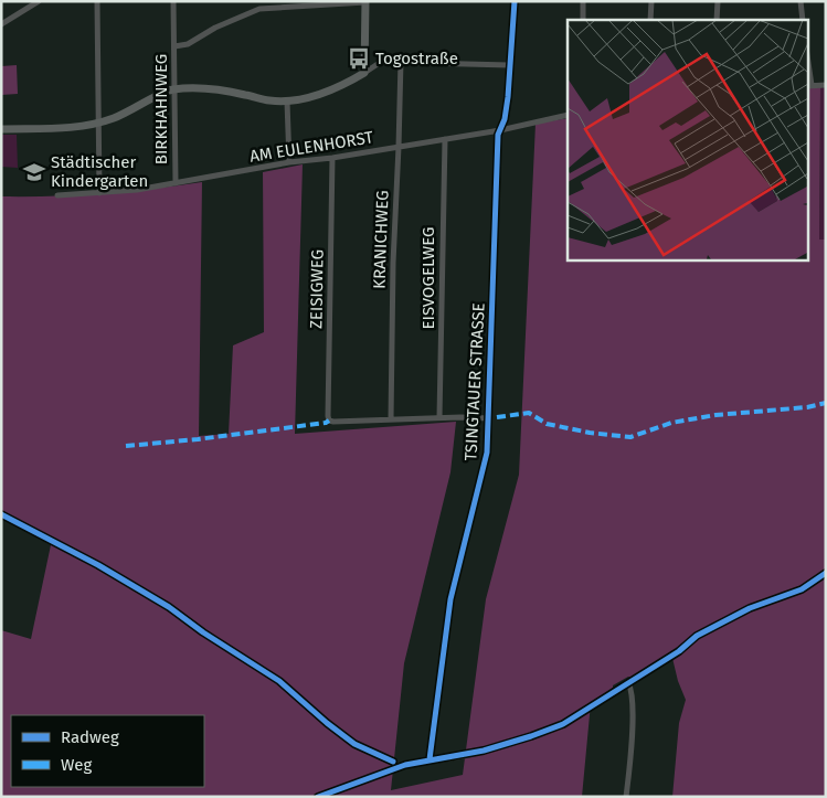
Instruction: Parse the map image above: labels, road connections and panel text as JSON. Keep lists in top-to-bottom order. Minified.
{"streets":{"street":["BIRKHAHNWEG","AM EULENHORST","KRANICHWEG","EISVOGELWEG","ZEISIGWEG","TSINGTAUER STRASSE"]},"crossings":[["BIRKHAHNWEG","AM EULENHORST"],["AM EULENHORST","KRANICHWEG"],["AM EULENHORST","EISVOGELWEG"],["AM EULENHORST","ZEISIGWEG"],["AM EULENHORST","TSINGTAUER STRASSE"],["KRANICHWEG","ZEISIGWEG"]],"places":{"bus stop":["Togostraße"],"school or university":["Städtischer Kindergarten"]},"legend":["Radweg","Weg"]}
